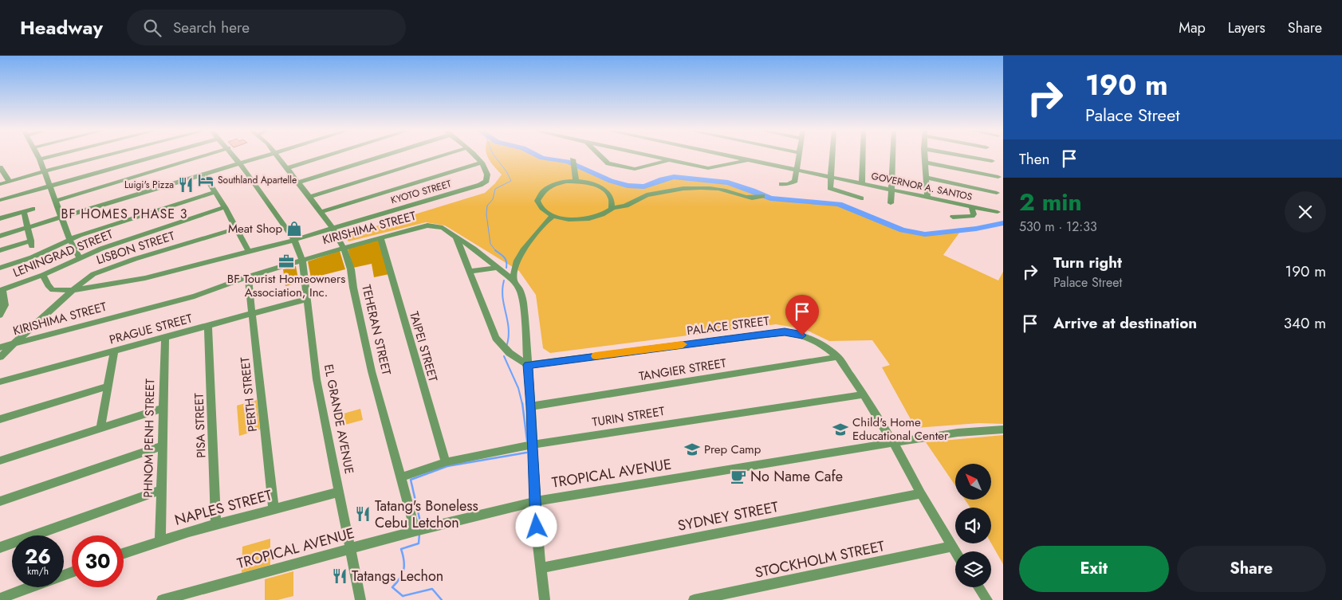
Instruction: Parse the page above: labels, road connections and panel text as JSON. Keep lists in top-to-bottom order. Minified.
{"streets":{"street":["GOVERNOR A. SANTOS","KYOTO STREET","KIRISHIMA STREET","LISBON STREET","LENINGRAD STREET","PALACE STREET","PRAGUE STREET","TEHERAN STREET","TAIPEI STREET","TANGIER STREET","PERTH STREET","TURIN STREET","EL GRANDE AVENUE","PISA STREET","PHNOM PENH STREET","TROPICAL AVENUE","NAPLES STREET","SYDNEY STREET","STOCKHOLM STREET"]},"crossings":[["KYOTO STREET","LISBON STREET"],["KYOTO STREET","LENINGRAD STREET"],["KYOTO STREET","TEHERAN STREET"],["KYOTO STREET","EL GRANDE AVENUE"],["KIRISHIMA STREET","LISBON STREET"],["KIRISHIMA STREET","PALACE STREET"],["KIRISHIMA STREET","TEHERAN STREET"],["KIRISHIMA STREET","TAIPEI STREET"],["KIRISHIMA STREET","TANGIER STREET"],["KIRISHIMA STREET","PERTH STREET"],["KIRISHIMA STREET","TURIN STREET"],["KIRISHIMA STREET","EL GRANDE AVENUE"],["KIRISHIMA STREET","TROPICAL AVENUE"],["KIRISHIMA STREET","SYDNEY STREET"],["PALACE STREET","TANGIER STREET"],["PALACE STREET","TURIN STREET"],["PALACE STREET","TROPICAL AVENUE"],["PALACE STREET","SYDNEY STREET"],["PALACE STREET","STOCKHOLM STREET"],["PRAGUE STREET","PERTH STREET"],["PRAGUE STREET","EL GRANDE AVENUE"],["PRAGUE STREET","PISA STREET"],["PRAGUE STREET","PHNOM PENH STREET"],["TEHERAN STREET","TURIN STREET"],["TEHERAN STREET","TROPICAL AVENUE"],["TAIPEI STREET","TURIN STREET"],["PERTH STREET","NAPLES STREET"],["EL GRANDE AVENUE","TROPICAL AVENUE"],["EL GRANDE AVENUE","NAPLES STREET"],["PISA STREET","NAPLES STREET"],["PHNOM PENH STREET","NAPLES STREET"]],"districts":["BF HOMES PHASE 3"],"places":{"hotel":["Southland Apartelle"],"restaurant":["Luigi's Pizza","Tatang's Boneless Cebu Letchon","Tatangs Lechon"],"shop":["Meat Shop"],"office":["BF Tourist Homeowners Association, Inc."],"school or university":["Child's Home Educational Center","Prep Camp"],"cafe":["No Name Cafe"]},"north":"top left","page":{"header":"Headway","search":"Search here","nav":["Map","Layers","Share"],"turn":["190 m","Palace Street"],"then":"Then","heading":["2 min","530 m · 12:33"],"list":[{"name":"Turn right","note":"Palace Street","value":"190 m"},{"name":"Arrive at destination","value":"340 m"}],"speed":"26 km/h","limit":"30","buttons":["Exit","Share"]}}
